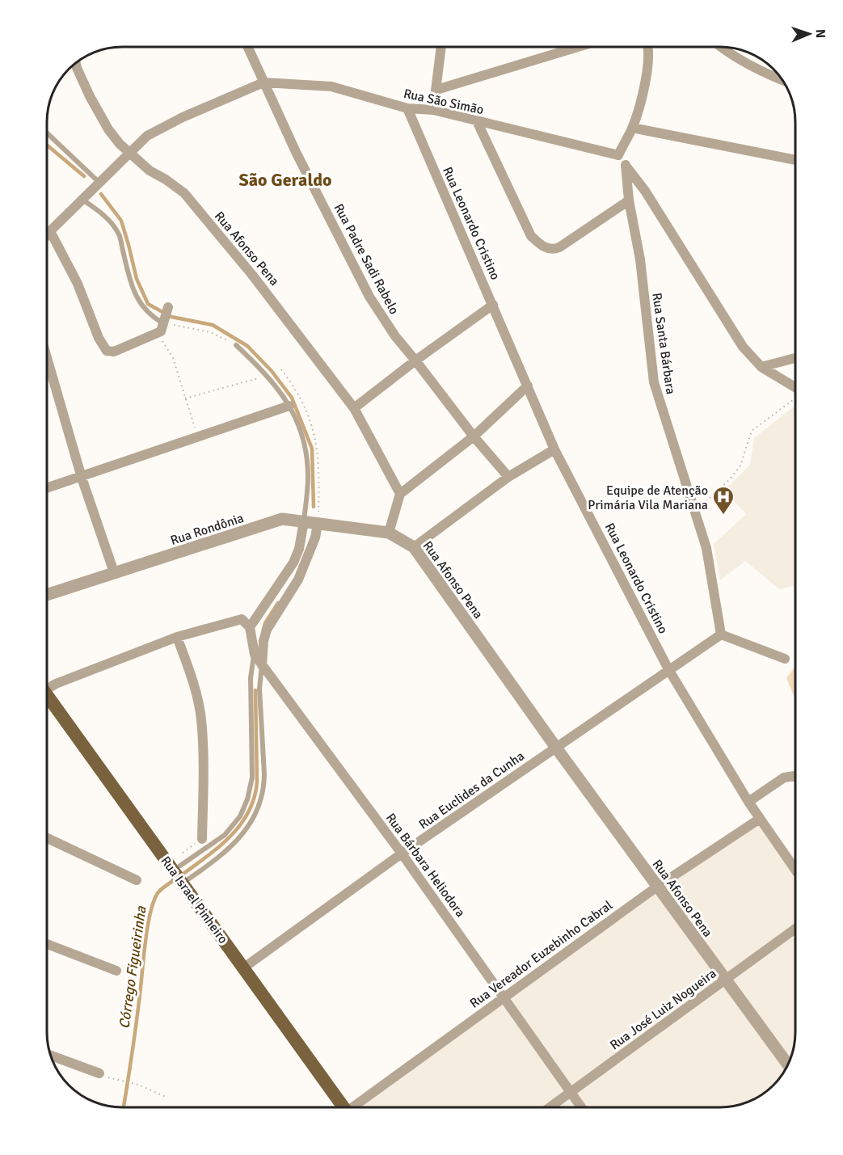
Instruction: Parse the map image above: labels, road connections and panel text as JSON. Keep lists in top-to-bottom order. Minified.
{"streets":{"main road":["Rua Israel Pinheiro"],"street":["Rua São Simão","Rua Leonardo Cristino","Rua Afonso Pena","Rua Padre Sadi Rabelo","Rua Santa Bárbara","Rua Rondônia","Rua Euclides da Cunha","Rua Bárbara Heliodora","Rua Vereador Euzebinho Cabral","Rua José Luiz Nogueira"]},"crossings":[["Rua São Simão","Rua Leonardo Cristino"],["Rua São Simão","Rua Padre Sadi Rabelo"],["Rua Leonardo Cristino","Rua Euclides da Cunha"],["Rua Leonardo Cristino","Rua Vereador Euzebinho Cabral"],["Rua Afonso Pena","Rua Rondônia"],["Rua Afonso Pena","Rua Euclides da Cunha"],["Rua Afonso Pena","Rua Vereador Euzebinho Cabral"],["Rua Afonso Pena","Rua José Luiz Nogueira"],["Rua Euclides da Cunha","Rua Bárbara Heliodora"],["Rua Euclides da Cunha","Rua Israel Pinheiro"],["Rua Bárbara Heliodora","Rua Vereador Euzebinho Cabral"],["Rua Bárbara Heliodora","Rua José Luiz Nogueira"]],"districts":["São Geraldo"],"water":["Córrego Figueirinha"],"places":{"hospital":["Equipe de Atenção Primária Vila Mariana"]},"north":"right"}
